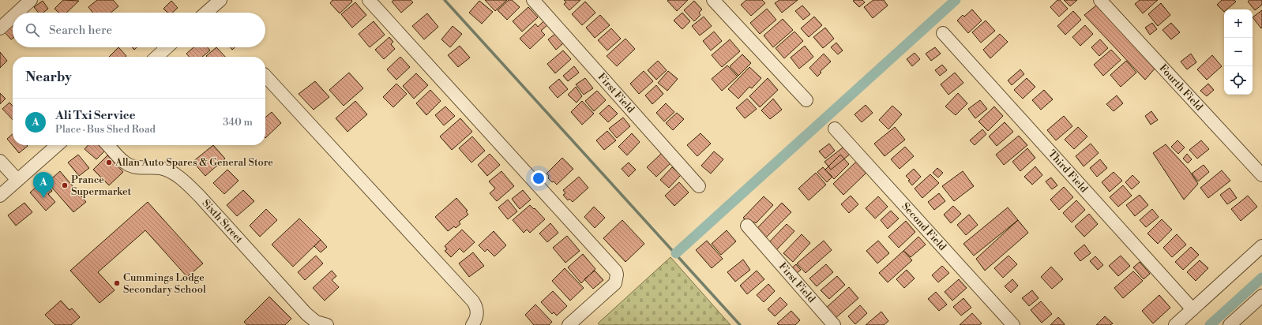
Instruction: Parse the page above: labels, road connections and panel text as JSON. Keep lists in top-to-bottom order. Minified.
{"streets":{"street":["Fourth Field","First Field","Third Field","Sixth Street","Second Field"]},"places":["Allan Auto Spares & General Store","Prance Supermarket","Cummings Lodge Secondary School"],"page":{"map_buttons":["+","−"],"search":"Search here","heading":"Nearby","list":[{"mark":"A","name":"Ali Txi Service","note":"Place · Bus Shed Road","value":"340 m"}],"pins":"A"}}
